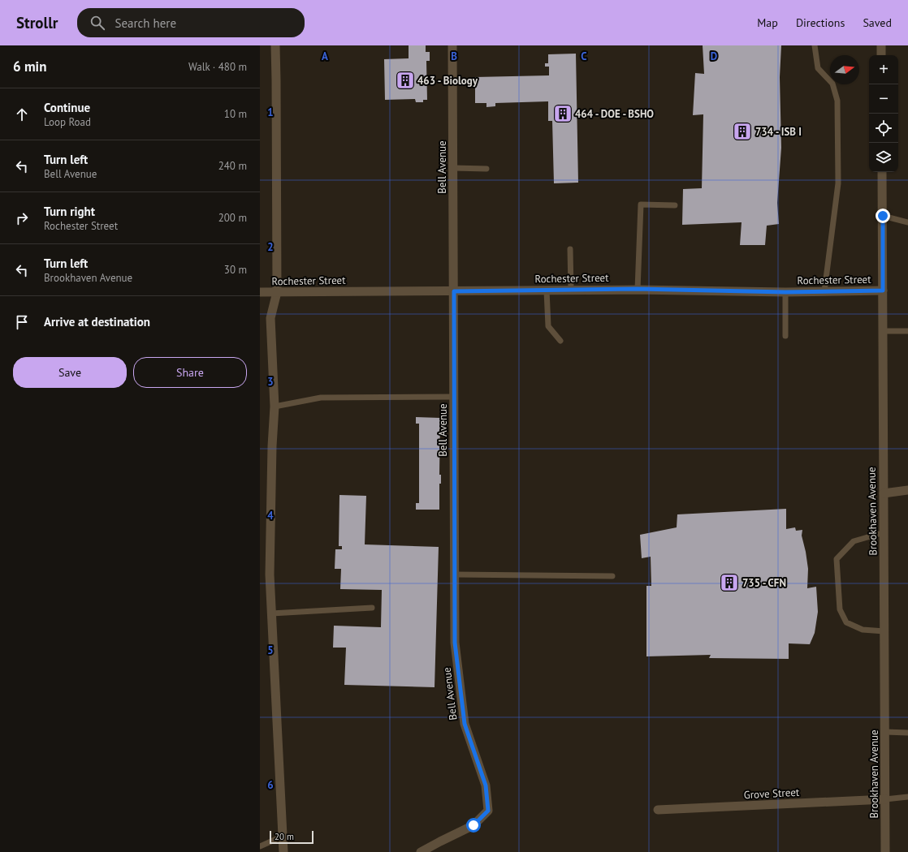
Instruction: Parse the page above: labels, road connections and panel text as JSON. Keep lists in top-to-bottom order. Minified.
{"streets":{"street":["Bell Avenue","Rochester Street","Brookhaven Avenue","Grove Street"]},"crossings":[["Bell Avenue","Rochester Street"],["Rochester Street","Brookhaven Avenue"],["Brookhaven Avenue","Grove Street"]],"places":{"building":["463 - Biology","464 - DOE - BSHO","734 - ISB I","735 - CFN"]},"scale_bar":"20 m","north":"right","page":{"header":"Strollr","search":"Search here","nav":["Map","Directions","Saved"],"heading":["6 min","Walk · 480 m"],"map_buttons":["+","−"],"list":[["Continue","Loop Road","10 m"],["Turn left","Bell Avenue","240 m"],["Turn right","Rochester Street","200 m"],["Turn left","Brookhaven Avenue","30 m"],"Arrive at destination"],"buttons":["Save","Share"],"scale":"20 m"},"grid":{"columns":["A","B","C","D"],"rows":["1","2","3","4","5","6"]}}
